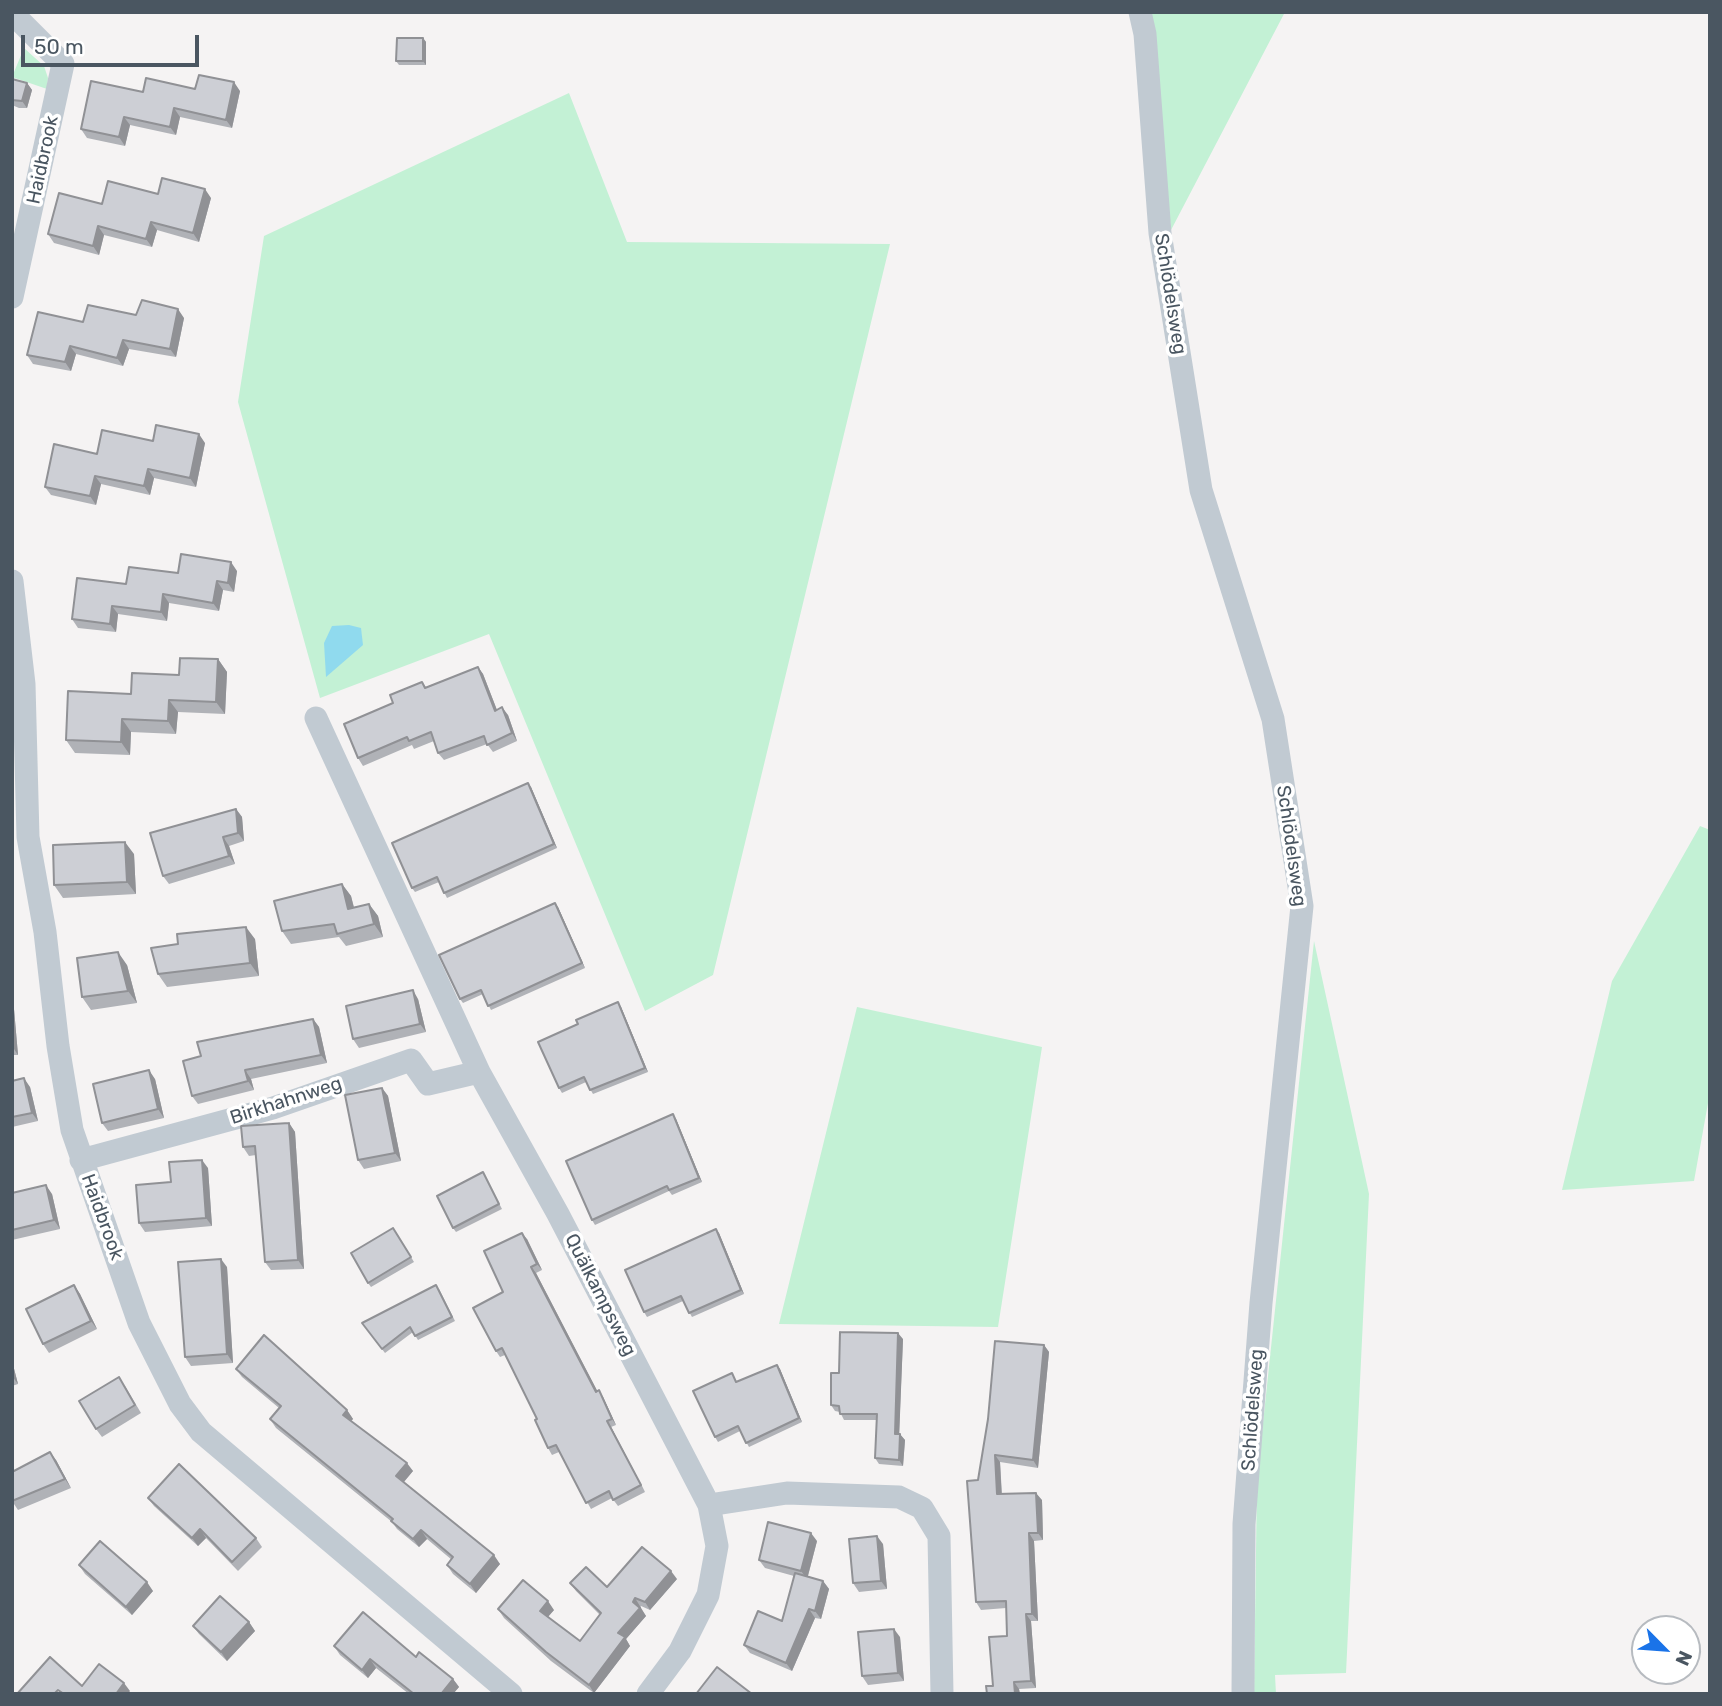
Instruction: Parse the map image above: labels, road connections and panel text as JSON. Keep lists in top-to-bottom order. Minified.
{"streets":{"street":["Haidbrook","Schlödelsweg","Birkhahnweg","Quälkampsweg"]},"crossings":[["Haidbrook","Birkhahnweg"],["Birkhahnweg","Quälkampsweg"]],"scale_bar":"50 m","north":"bottom right"}
